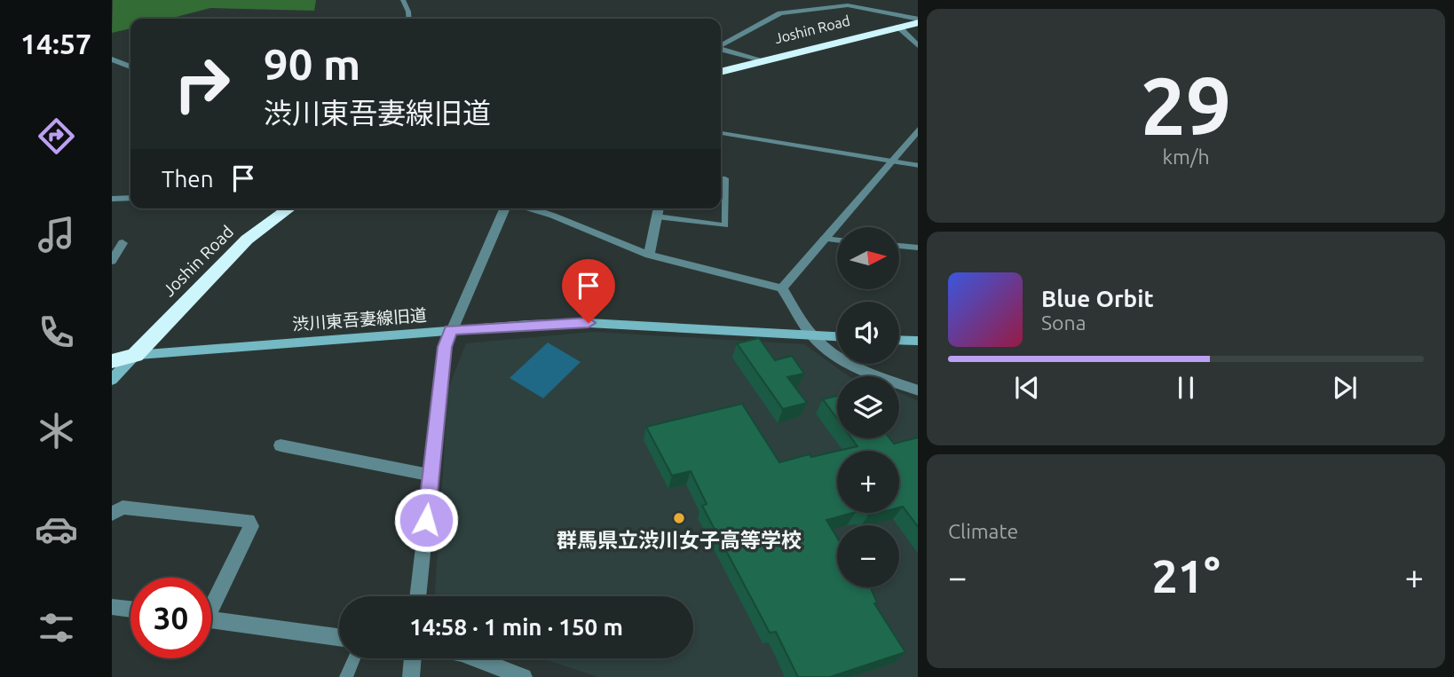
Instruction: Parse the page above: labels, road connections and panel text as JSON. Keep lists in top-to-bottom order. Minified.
{"streets":{"highway":["Joshin Road"],"street":["渋川東吾妻線旧道"]},"crossings":[["Joshin Road","渋川東吾妻線旧道"]],"places":["群馬県立渋川女子高等学校"],"north":"right","page":{"tabs":"14:57","tile":[["29","km/h"],"Climate"],"turn":["90 m","渋川東吾妻線旧道"],"then":"Then","map_buttons":["+","−"],"song":["Blue Orbit","Sona"],"heat":["−","21°","+"],"limit":"30","trip":"14:58 · 1 min · 150 m"}}
